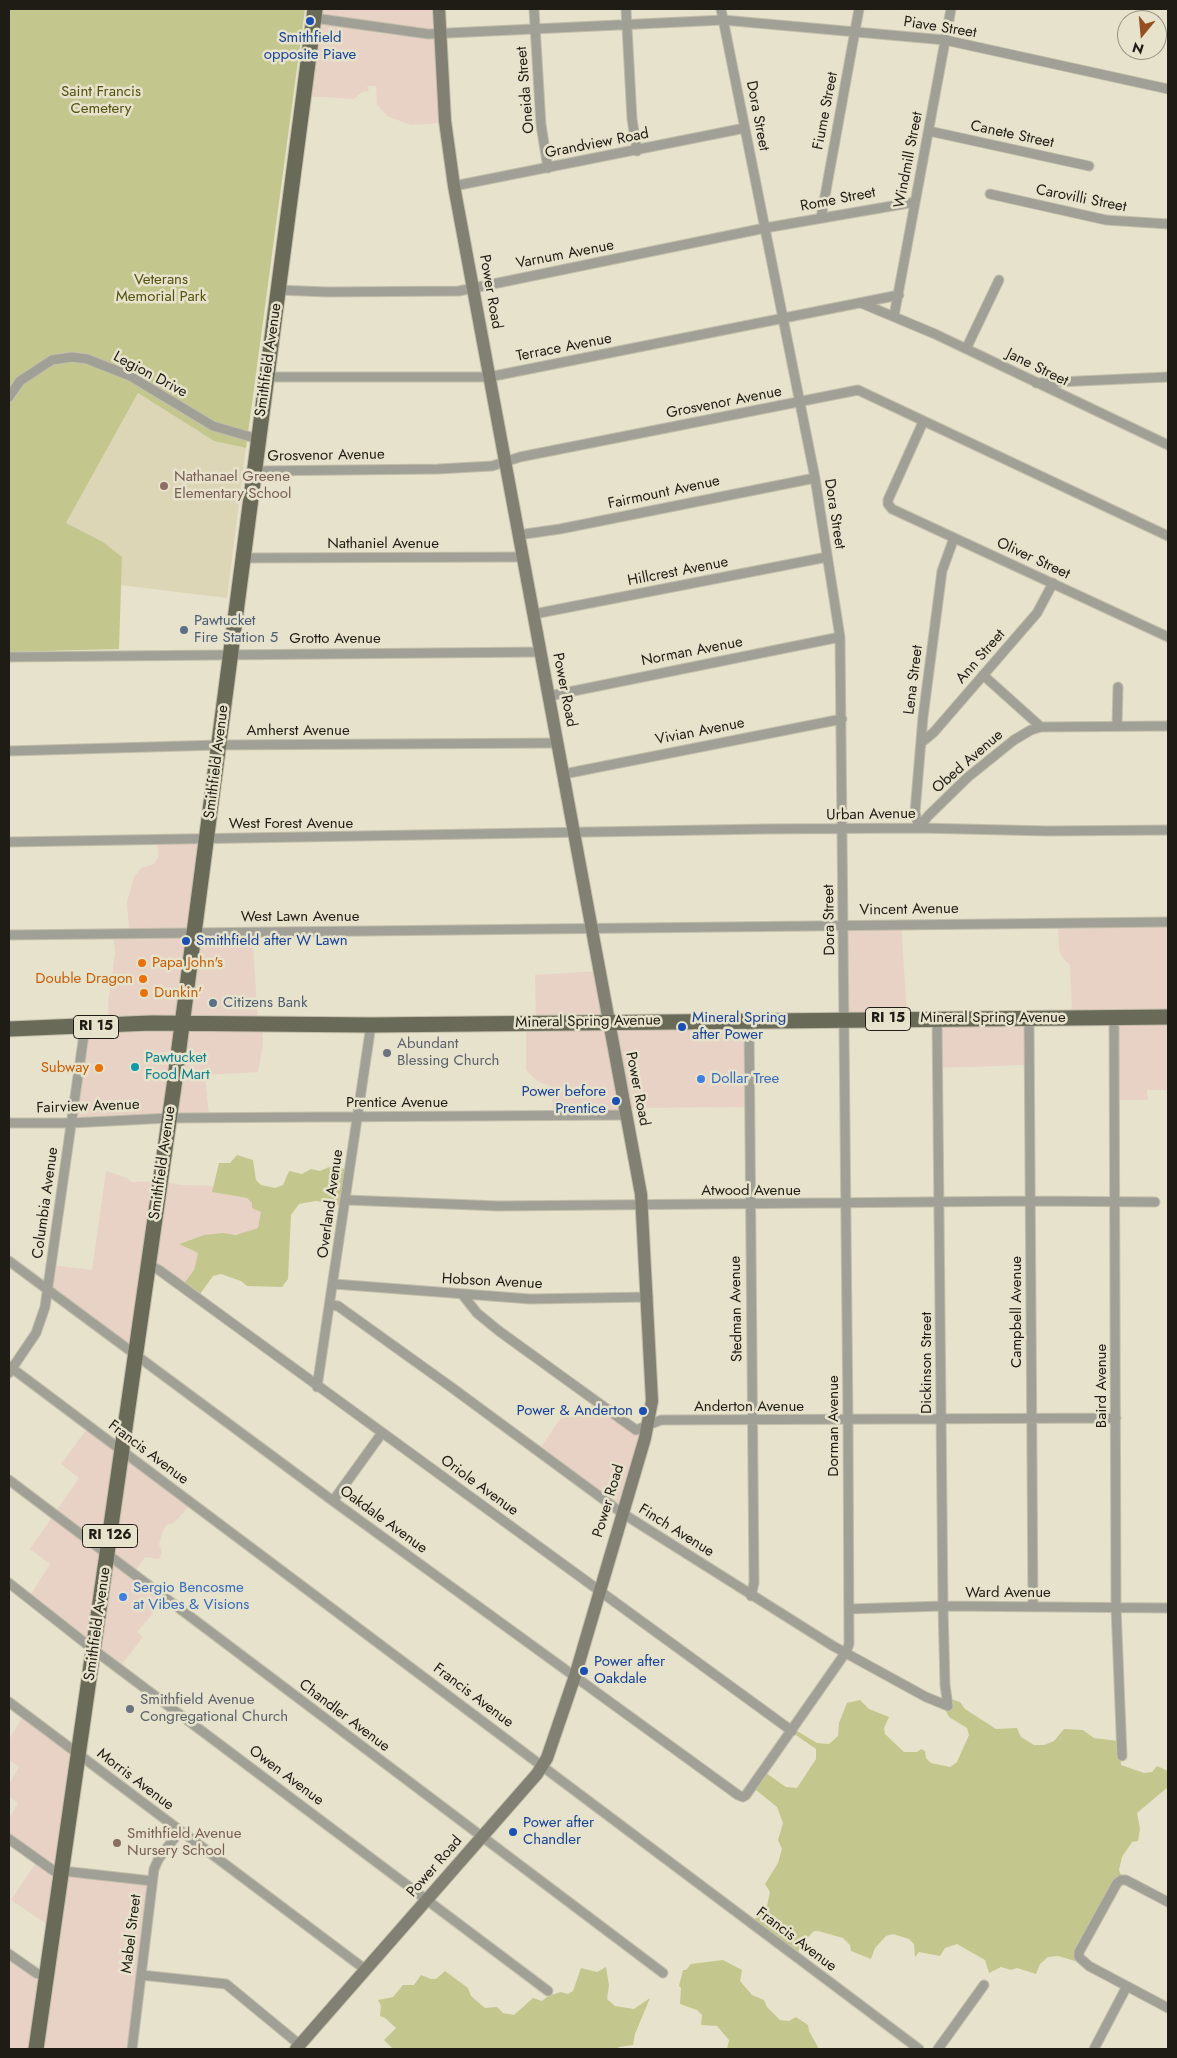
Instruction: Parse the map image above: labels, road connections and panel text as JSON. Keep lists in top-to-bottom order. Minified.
{"streets":{"main road":["Power Road","Smithfield Avenue","Mineral Spring Avenue","RI 15","RI 126"],"street":["Piave Street","Oneida Street","Fiume Street","Dora Street","Canete Street","Grandview Road","Windmill Street","Carovilli Street","Rome Street","Varnum Avenue","Terrace Avenue","Jane Street","Legion Drive","Grosvenor Avenue","Fairmount Avenue","Nathaniel Avenue","Oliver Street","Hillcrest Avenue","Grotto Avenue","Norman Avenue","Ann Street","Lena Street","Amherst Avenue","Vivian Avenue","Obed Avenue","Urban Avenue","West Forest Avenue","Vincent Avenue","West Lawn Avenue","Prentice Avenue","Fairview Avenue","Atwood Avenue","Columbia Avenue","Overland Avenue","Hobson Avenue","Stedman Avenue","Campbell Avenue","Dickinson Street","Baird Avenue","Anderton Avenue","Dorman Avenue","Francis Avenue","Oriole Avenue","Oakdale Avenue","Finch Avenue","Ward Avenue","Chandler Avenue","Owen Avenue","Morris Avenue","Mabel Street"]},"crossings":[["Piave Street","Oneida Street"],["Piave Street","Fiume Street"],["Piave Street","Dora Street"],["Piave Street","Windmill Street"],["Piave Street","Power Road"],["Piave Street","Smithfield Avenue"],["Oneida Street","Grandview Road"],["Fiume Street","Rome Street"],["Dora Street","Grandview Road"],["Dora Street","Rome Street"],["Dora Street","Varnum Avenue"],["Dora Street","Terrace Avenue"],["Dora Street","Grosvenor Avenue"],["Dora Street","Fairmount Avenue"],["Dora Street","Hillcrest Avenue"],["Dora Street","Norman Avenue"],["Dora Street","Vivian Avenue"],["Dora Street","Urban Avenue"],["Dora Street","Vincent Avenue"],["Dora Street","Mineral Spring Avenue"],["Dora Street","Dorman Avenue"],["Canete Street","Windmill Street"],["Grandview Road","Power Road"],["Windmill Street","Rome Street"],["Windmill Street","Terrace Avenue"],["Windmill Street","Jane Street"],["Rome Street","Varnum Avenue"],["Varnum Avenue","Power Road"],["Varnum Avenue","Smithfield Avenue"],["Power Road","Terrace Avenue"],["Power Road","Grosvenor Avenue"],["Power Road","Fairmount Avenue"],["Power Road","Nathaniel Avenue"],["Power Road","Hillcrest Avenue"],["Power Road","Grotto Avenue"],["Power Road","Norman Avenue"],["Power Road","Amherst Avenue"],["Power Road","Vivian Avenue"],["Power Road","Urban Avenue"],["Power Road","West Forest Avenue"],["Power Road","Vincent Avenue"],["Power Road","West Lawn Avenue"],["Power Road","Mineral Spring Avenue"],["Power Road","Prentice Avenue"],["Power Road","Atwood Avenue"],["Power Road","Hobson Avenue"],["Power Road","Anderton Avenue"],["Power Road","Francis Avenue"],["Power Road","Oriole Avenue"],["Power Road","Oakdale Avenue"],["Power Road","Finch Avenue"],["Power Road","Chandler Avenue"],["Power Road","Owen Avenue"],["Power Road","Morris Avenue"],["Terrace Avenue","Smithfield Avenue"],["Smithfield Avenue","Legion Drive"],["Smithfield Avenue","Grosvenor Avenue"],["Smithfield Avenue","Nathaniel Avenue"],["Smithfield Avenue","Grotto Avenue"],["Smithfield Avenue","Amherst Avenue"],["Smithfield Avenue","West Forest Avenue"],["Smithfield Avenue","West Lawn Avenue"],["Smithfield Avenue","Mineral Spring Avenue"],["Smithfield Avenue","Prentice Avenue"],["Smithfield Avenue","Fairview Avenue"],["Smithfield Avenue","Francis Avenue"],["Smithfield Avenue","Oriole Avenue"],["Smithfield Avenue","Oakdale Avenue"],["Smithfield Avenue","Chandler Avenue"],["Smithfield Avenue","Owen Avenue"],["Smithfield Avenue","Morris Avenue"],["Grosvenor Avenue","Oliver Street"],["Oliver Street","Ann Street"],["Oliver Street","Lena Street"],["Ann Street","Lena Street"],["Lena Street","Obed Avenue"],["Lena Street","Urban Avenue"],["Obed Avenue","Urban Avenue"],["Urban Avenue","West Forest Avenue"],["Vincent Avenue","West Lawn Avenue"],["Mineral Spring Avenue","Columbia Avenue"],["Mineral Spring Avenue","Overland Avenue"],["Mineral Spring Avenue","Stedman Avenue"],["Mineral Spring Avenue","Campbell Avenue"],["Mineral Spring Avenue","Dickinson Street"],["Mineral Spring Avenue","Baird Avenue"],["Mineral Spring Avenue","Dorman Avenue"],["Prentice Avenue","Fairview Avenue"],["Prentice Avenue","Overland Avenue"],["Fairview Avenue","Columbia Avenue"],["Atwood Avenue","Overland Avenue"],["Atwood Avenue","Stedman Avenue"],["Atwood Avenue","Campbell Avenue"],["Atwood Avenue","Dickinson Street"],["Atwood Avenue","Baird Avenue"],["Atwood Avenue","Dorman Avenue"],["Columbia Avenue","Francis Avenue"],["Columbia Avenue","Oakdale Avenue"],["Overland Avenue","Hobson Avenue"],["Overland Avenue","Oriole Avenue"],["Overland Avenue","Finch Avenue"],["Hobson Avenue","Anderton Avenue"],["Stedman Avenue","Anderton Avenue"],["Stedman Avenue","Finch Avenue"],["Campbell Avenue","Anderton Avenue"],["Campbell Avenue","Ward Avenue"],["Dickinson Street","Anderton Avenue"],["Dickinson Street","Finch Avenue"],["Dickinson Street","Ward Avenue"],["Baird Avenue","Anderton Avenue"],["Baird Avenue","Ward Avenue"],["Anderton Avenue","Dorman Avenue"],["Dorman Avenue","Oriole Avenue"],["Dorman Avenue","Oakdale Avenue"],["Dorman Avenue","Finch Avenue"],["Dorman Avenue","Ward Avenue"],["Morris Avenue","Mabel Street"]],"parks":["Saint Francis Cemetery","Veterans Memorial Park"],"places":["Smithfield opposite Piave","Nathanael Greene Elementary School","Pawtucket Fire Station 5","Smithfield after W Lawn","Papa John's","Double Dragon","Dunkin'","Citizens Bank","Mineral Spring after Power","Abundant Blessing Church","Pawtucket Food Mart","Subway","Dollar Tree","Power before Prentice","Power & Anderton","Sergio Bencosme at Vibes & Visions","Power after Oakdale","Smithfield Avenue Congregational Church","Power after Chandler","Smithfield Avenue Nursery School"],"north":"bottom"}
